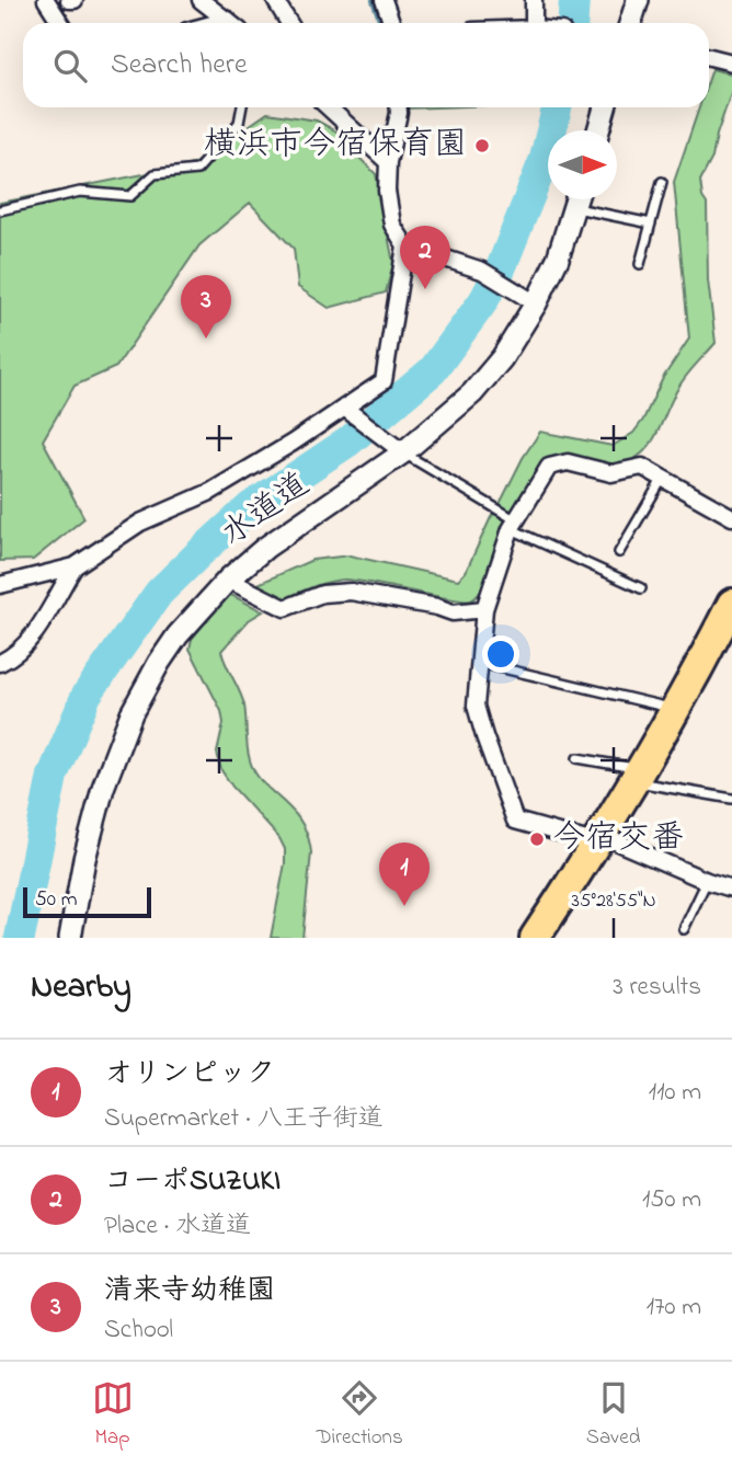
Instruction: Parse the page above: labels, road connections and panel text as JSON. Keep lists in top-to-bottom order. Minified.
{"streets":{"street":["水道道"]},"places":["横浜市今宿保育園","今宿交番"],"scale_bar":"50 m","north":"right","page":{"search":"Search here","pins":["2","3","1"],"scale":"50 m","heading":["Nearby","3 results"],"list":[{"mark":"1","name":"オリンピック","note":"Supermarket · 八王子街道","value":"110 m"},{"mark":"2","name":"コーポSUZUKI","note":"Place · 水道道","value":"150 m"},{"mark":"3","name":"清来寺幼稚園","note":"School","value":"170 m"}],"nav":["Map","Directions","Saved"]},"coordinates":["35°28'55\"N"]}
